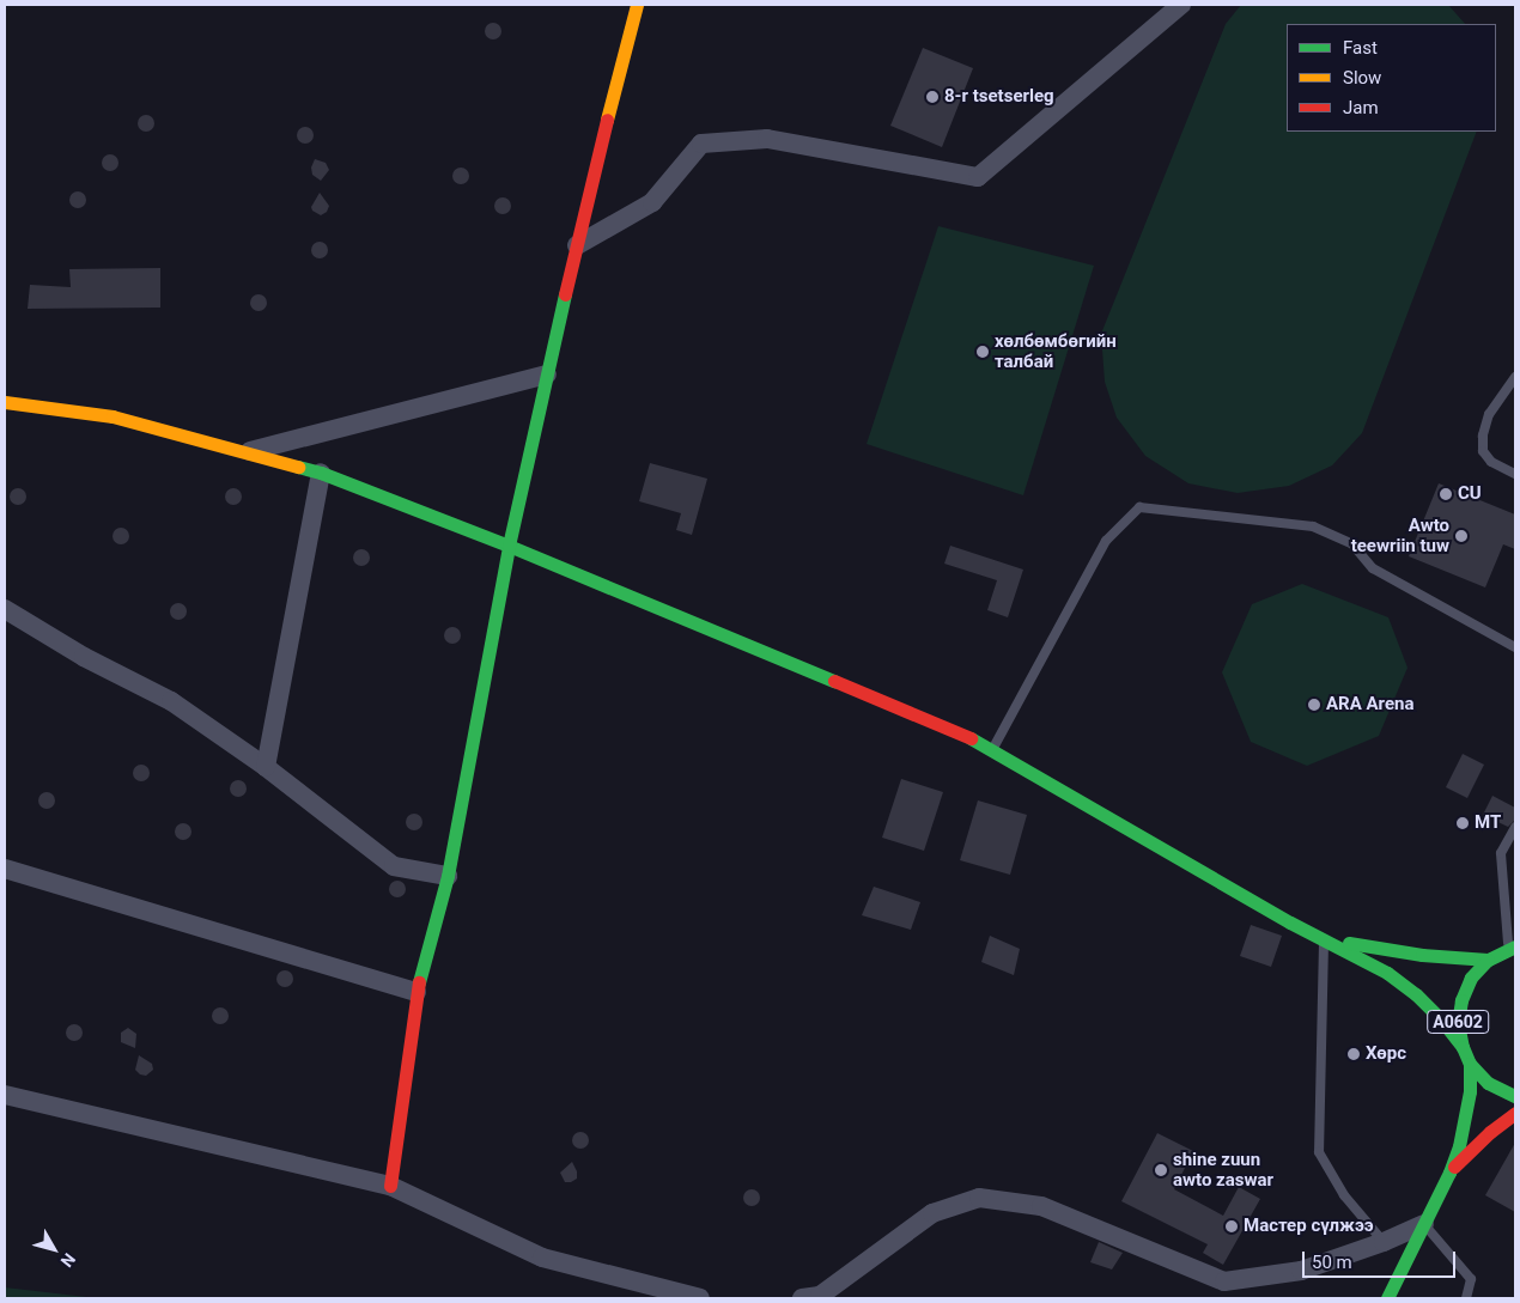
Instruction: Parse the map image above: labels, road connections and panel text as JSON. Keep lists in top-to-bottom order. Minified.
{"streets":{"main road":["A0602"]},"places":["8-r tsetserleg","хөлбөмбөгийн талбай","CU","Awto teewriin tuw","ARA Arena","MT","Хөрс","shine zuun awto zaswar","Мастер сүлжээ"],"legend":["Fast","Slow","Jam"],"scale_bar":"50 m","north":"bottom right"}
